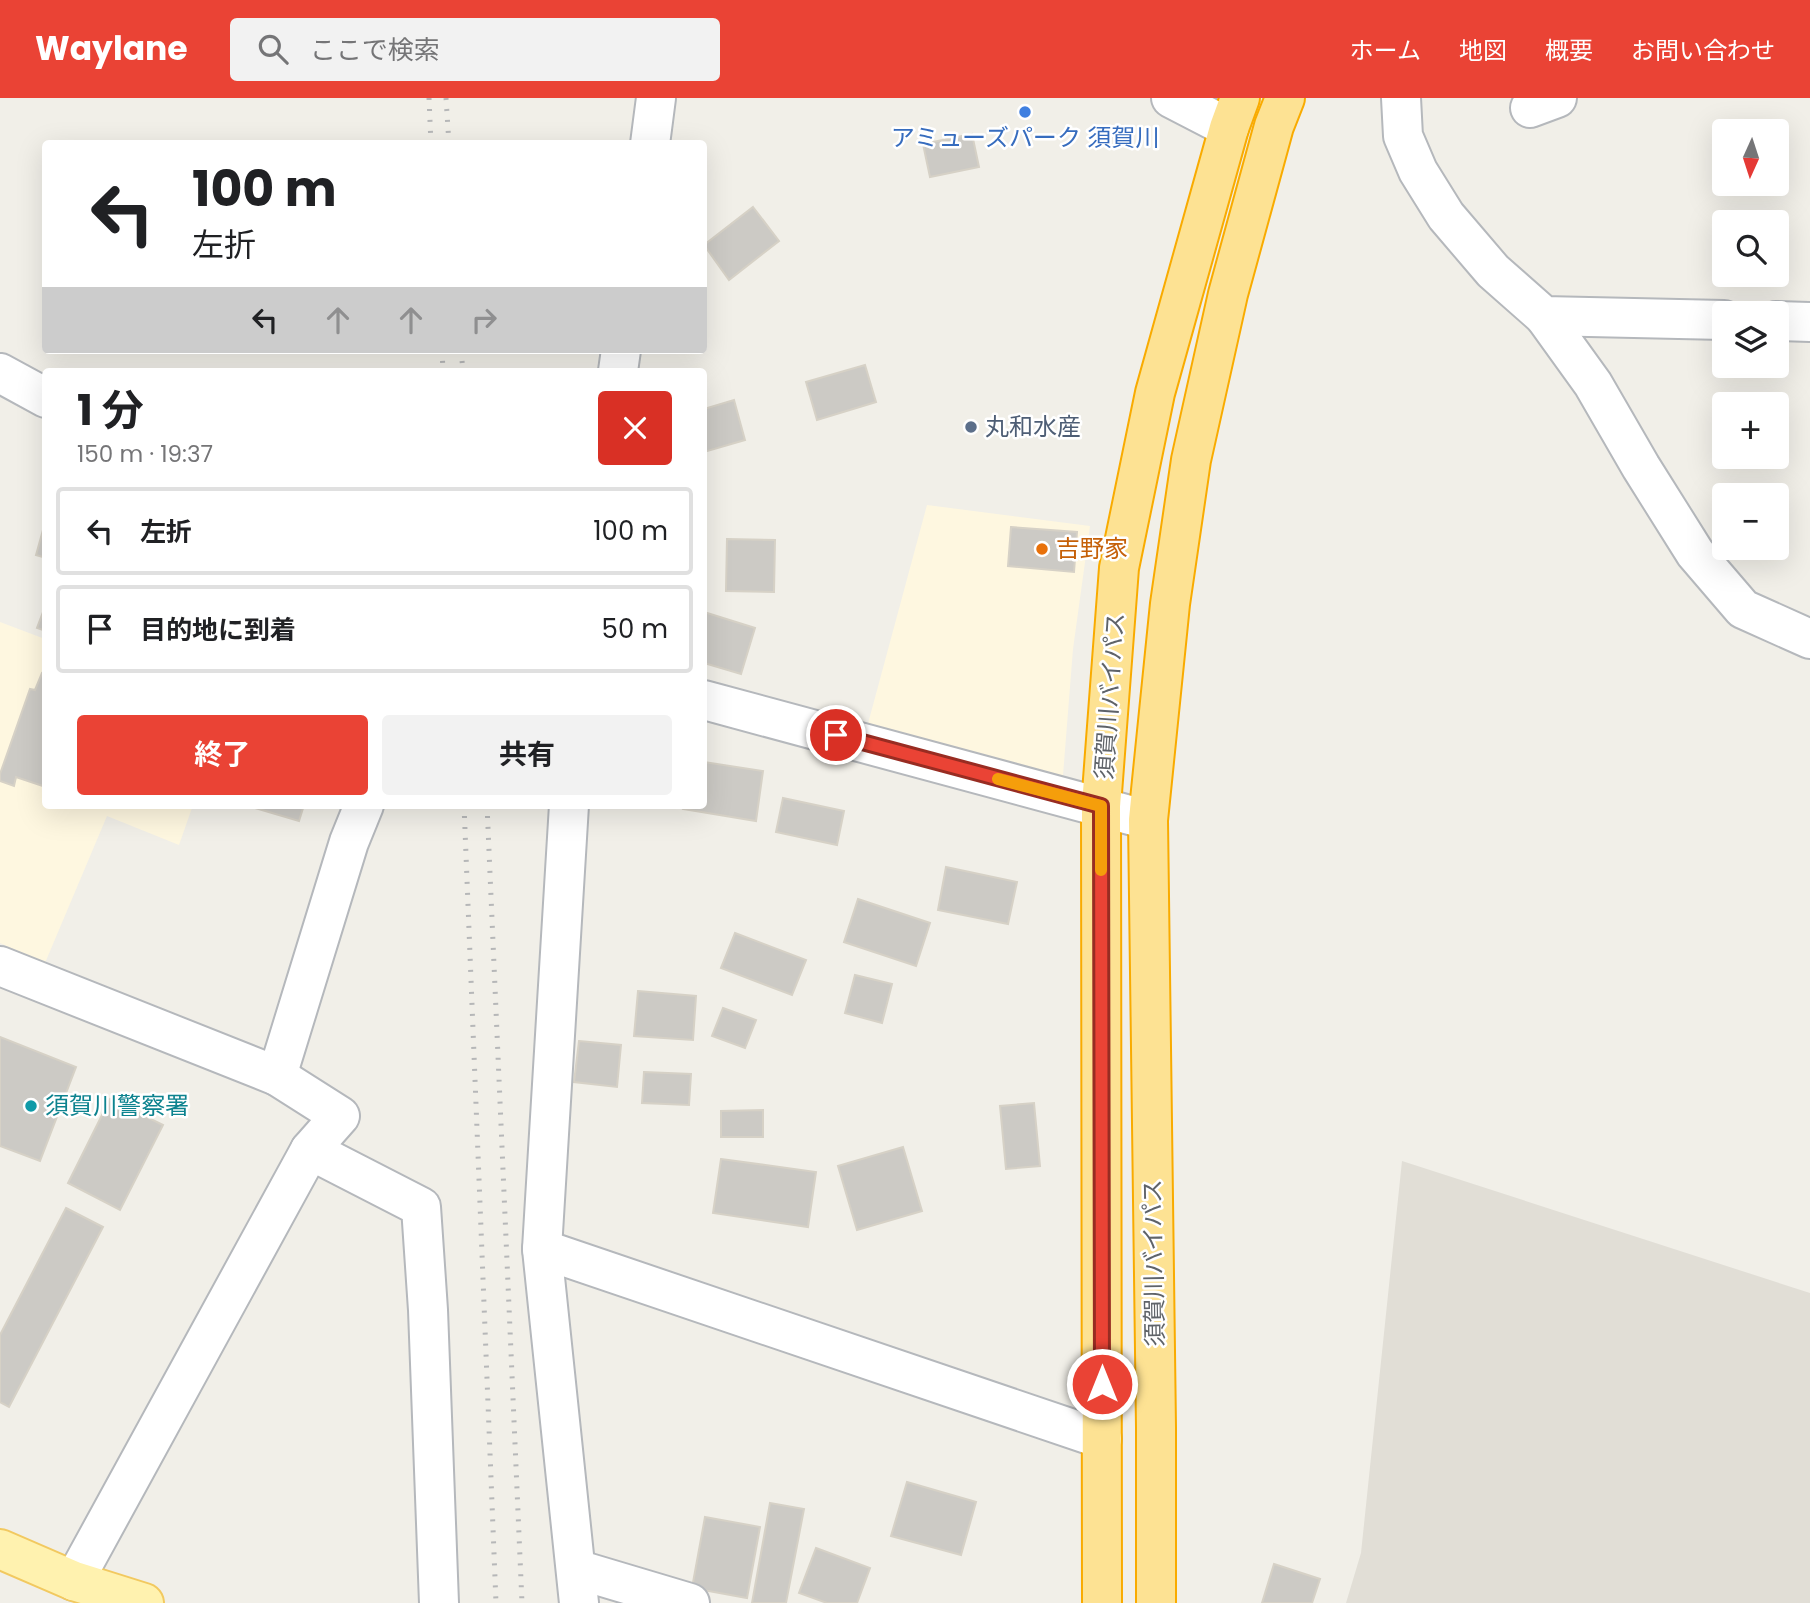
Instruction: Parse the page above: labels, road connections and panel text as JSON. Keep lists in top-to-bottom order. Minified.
{"streets":{"highway":["須賀川バイパス"]},"places":["アミューズパーク 須賀川","丸和水産","吉野家","須賀川警察署"],"north":"bottom","page":{"header":"Waylane","search":"ここで検索","nav":["ホーム","地図","概要","お問い合わせ"],"map_buttons":["+","−"],"turn":["100 m","左折"],"heading":["1 分","150 m · 19:37"],"list":[{"name":"左折","value":"100 m"},{"name":"目的地に到着","value":"50 m"}],"buttons":["終了","共有"]}}
